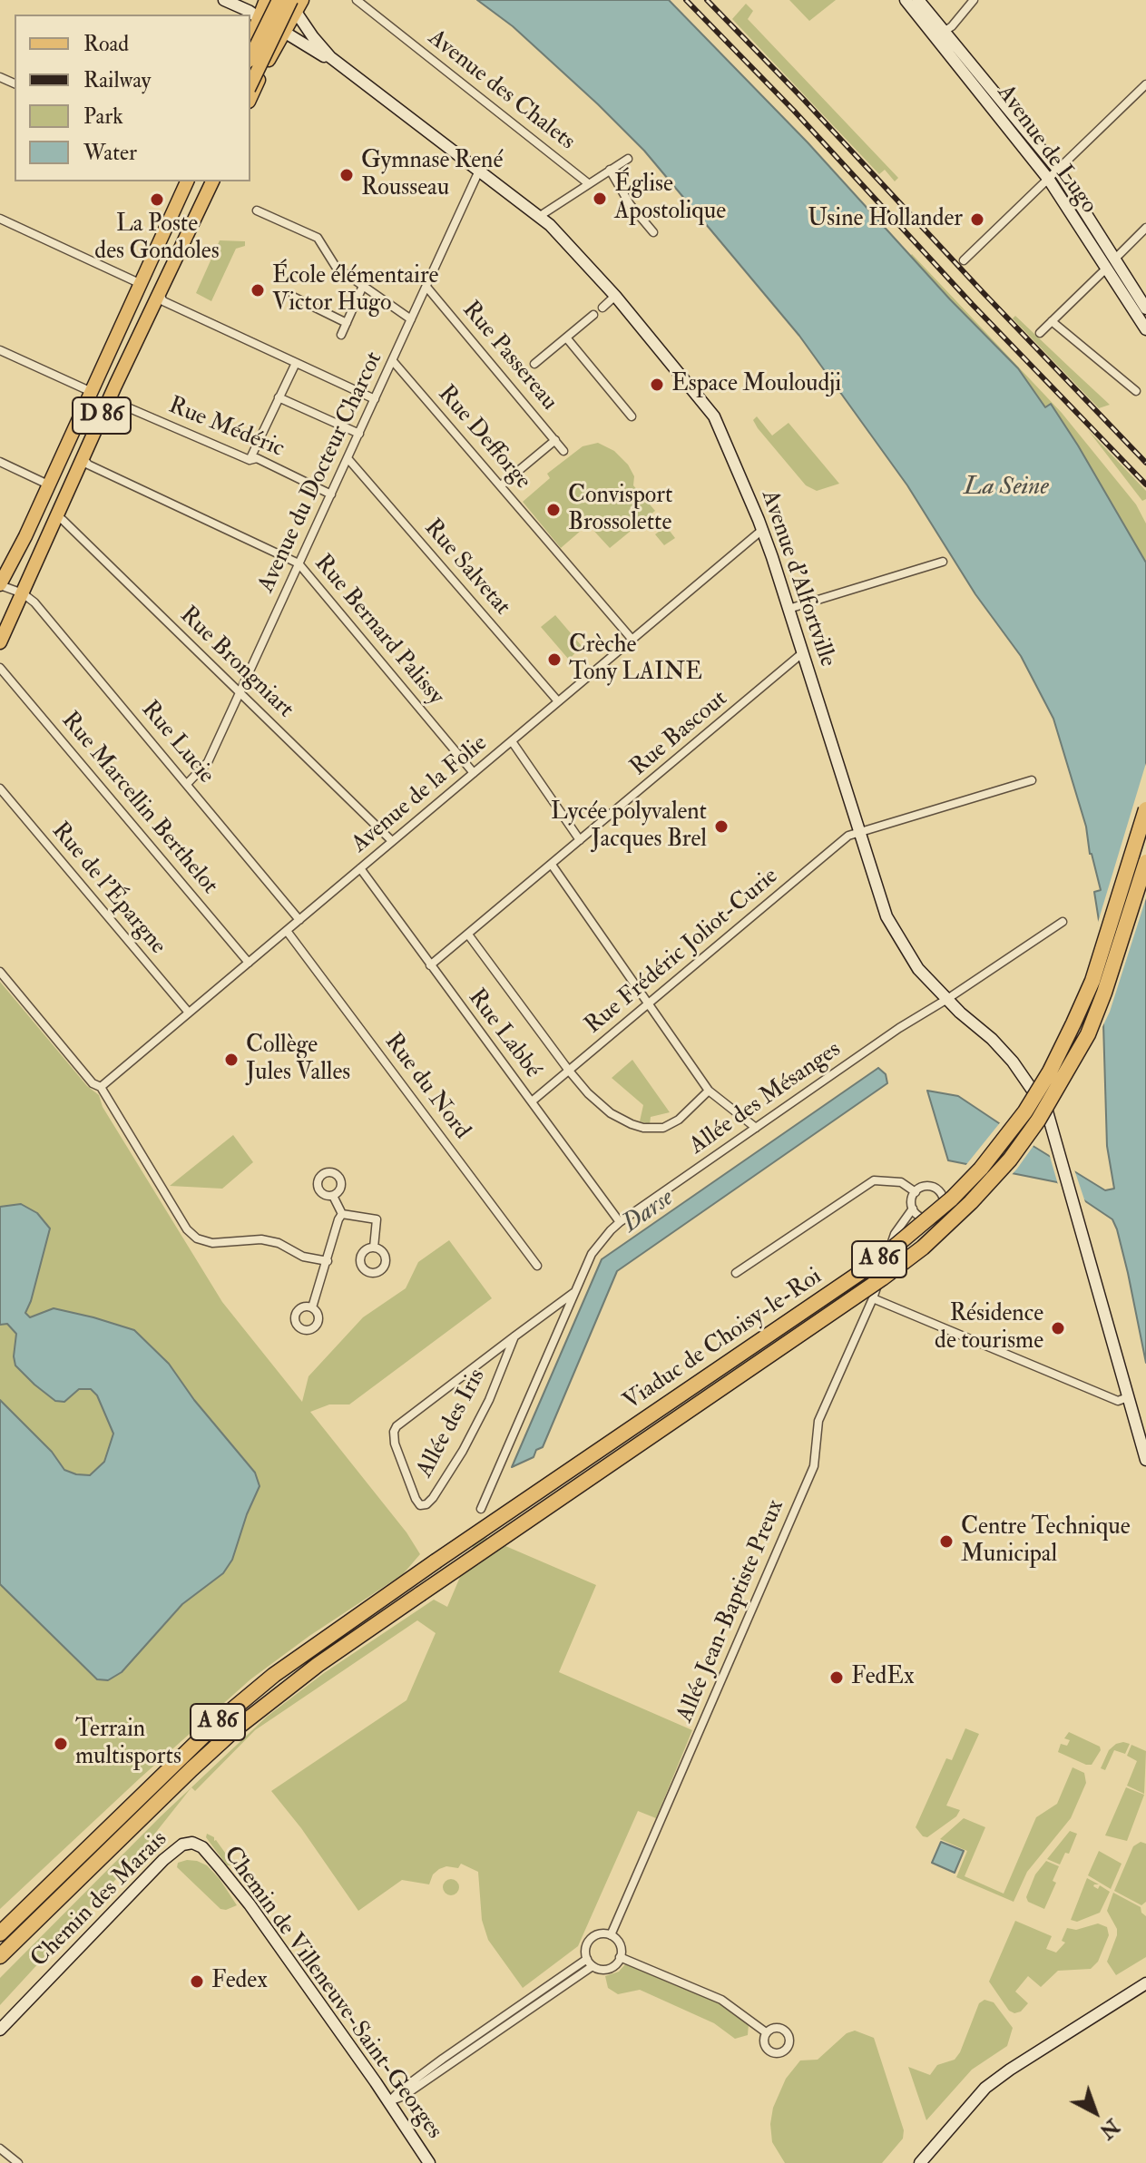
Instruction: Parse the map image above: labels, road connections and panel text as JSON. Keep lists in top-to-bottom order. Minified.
{"streets":{"highway":["A 86","Viaduc de Choisy-le-Roi"],"main road":["Avenue de Lugo","D 86","Avenue d'Alfortville","Chemin des Marais","Chemin de Villeneuve-Saint-Georges"],"street":["Avenue des Chalets","Rue Passereau","Rue Médéric","Rue Defforge","Avenue du Docteur Charcot","Rue Salvetat","Rue Bernard Palissy","Rue Brongniart","Rue Bascout","Rue Lucie","Avenue de la Folie","Rue Marcellin Berthelot","Rue de l'Épargne","Rue Frédéric Joliot-Curie","Rue Labbé","Rue du Nord","Allée des Mésanges","Allée des Iris","Allée Jean-Baptiste Preux"]},"crossings":[["Rue Passereau","Avenue du Docteur Charcot"],["D 86","Rue Médéric"],["D 86","Rue Bernard Palissy"],["D 86","Rue Brongniart"],["D 86","Rue Lucie"],["Rue Médéric","Avenue du Docteur Charcot"],["Rue Defforge","Avenue du Docteur Charcot"],["Rue Defforge","Avenue de la Folie"],["Avenue du Docteur Charcot","Rue Salvetat"],["Avenue du Docteur Charcot","Avenue d'Alfortville"],["Avenue du Docteur Charcot","Rue Bernard Palissy"],["Avenue du Docteur Charcot","Rue Brongniart"],["Avenue du Docteur Charcot","Rue Lucie"],["Rue Salvetat","Avenue de la Folie"],["Avenue d'Alfortville","Rue Bascout"],["Avenue d'Alfortville","Avenue de la Folie"],["Avenue d'Alfortville","Rue Frédéric Joliot-Curie"],["Avenue d'Alfortville","Allée des Mésanges"],["Rue Bernard Palissy","Avenue de la Folie"],["Rue Brongniart","Avenue de la Folie"],["Rue Bascout","Rue Labbé"],["Rue Lucie","Avenue de la Folie"],["Avenue de la Folie","Rue Marcellin Berthelot"],["Avenue de la Folie","Rue de l'Épargne"],["Avenue de la Folie","Rue Labbé"],["Avenue de la Folie","Rue du Nord"],["Rue Frédéric Joliot-Curie","Rue Labbé"],["Rue Labbé","Allée des Mésanges"],["Allée des Mésanges","Allée des Iris"],["A 86","Viaduc de Choisy-le-Roi"],["Chemin des Marais","Chemin de Villeneuve-Saint-Georges"]],"water":["La Seine","Darse"],"places":["Gymnase René Rousseau","Église Apostolique","La Poste des Gondoles","Usine Hollander","École élémentaire Victor Hugo","Espace Mouloudji","Convisport Brossolette","Crèche Tony LAINE","Lycée polyvalent Jacques Brel","Collège Jules Valles","Résidence de tourisme","Centre Technique Municipal","FedEx","Terrain multisports","Fedex"],"legend":["Road","Railway","Park","Water"],"north":"bottom right"}
